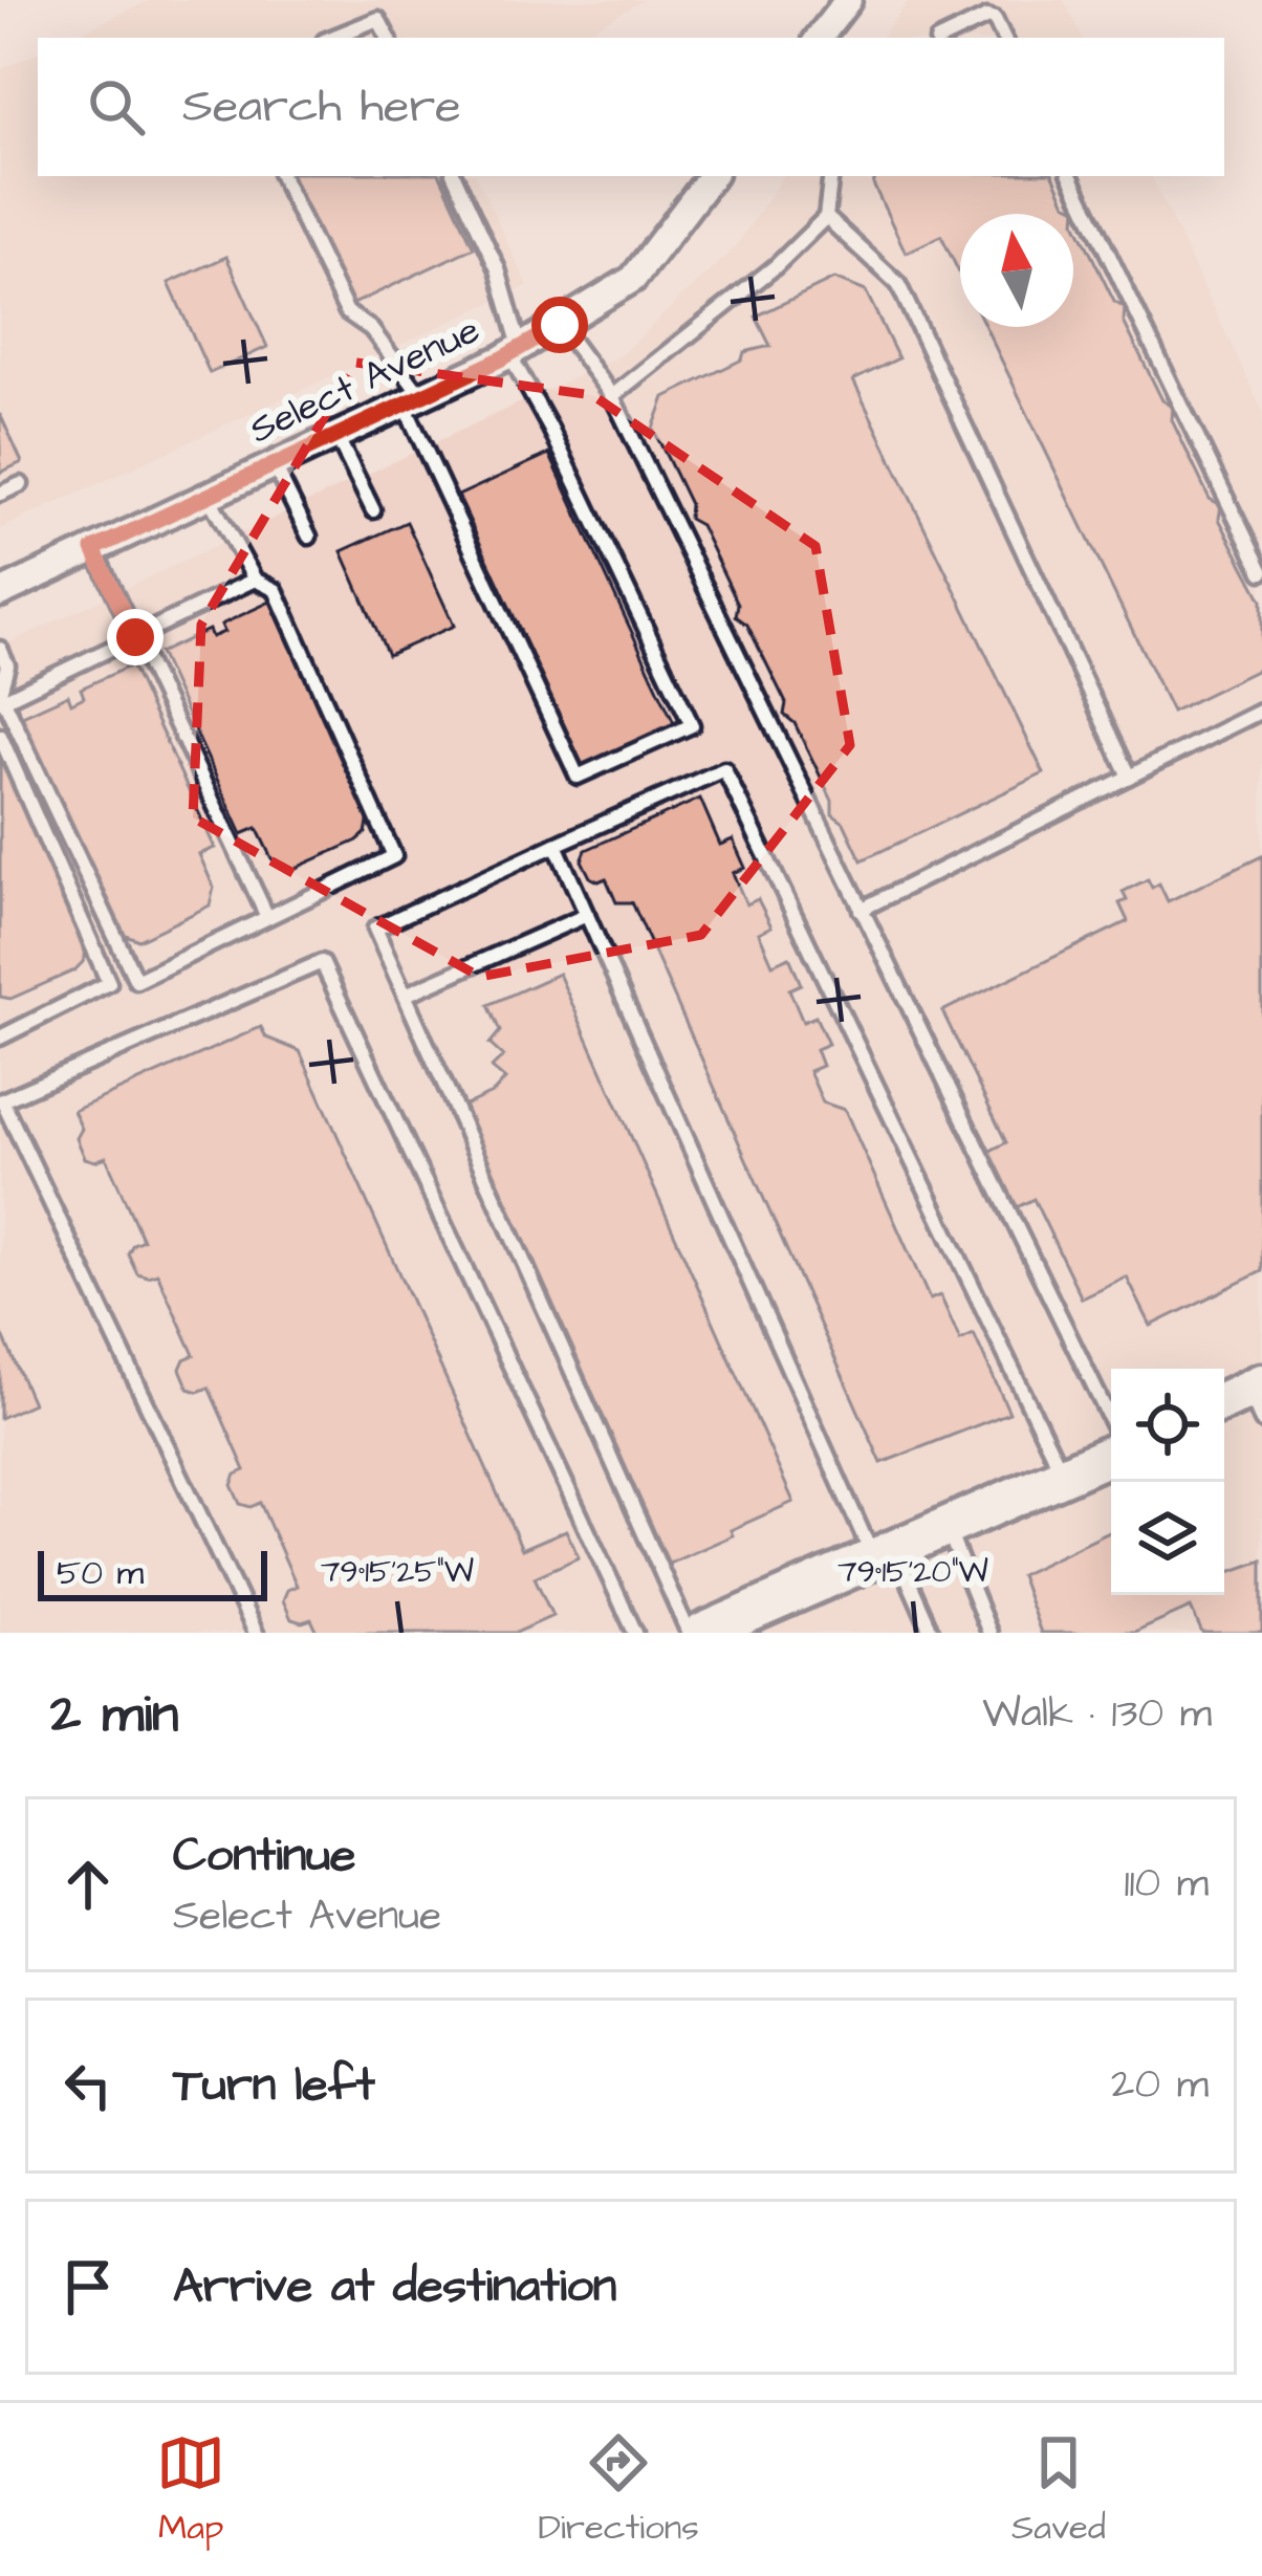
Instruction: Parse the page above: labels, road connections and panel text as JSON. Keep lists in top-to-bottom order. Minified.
{"streets":{"street":["Select Avenue"]},"scale_bar":"50 m","north":"top","page":{"search":"Search here","scale":"50 m","heading":["2 min","Walk · 130 m"],"list":[["Continue","Select Avenue","110 m"],["Turn left","20 m"],"Arrive at destination"],"nav":["Map","Directions","Saved"]},"coordinates":["79°15'25\"W","79°15'20\"W"]}
